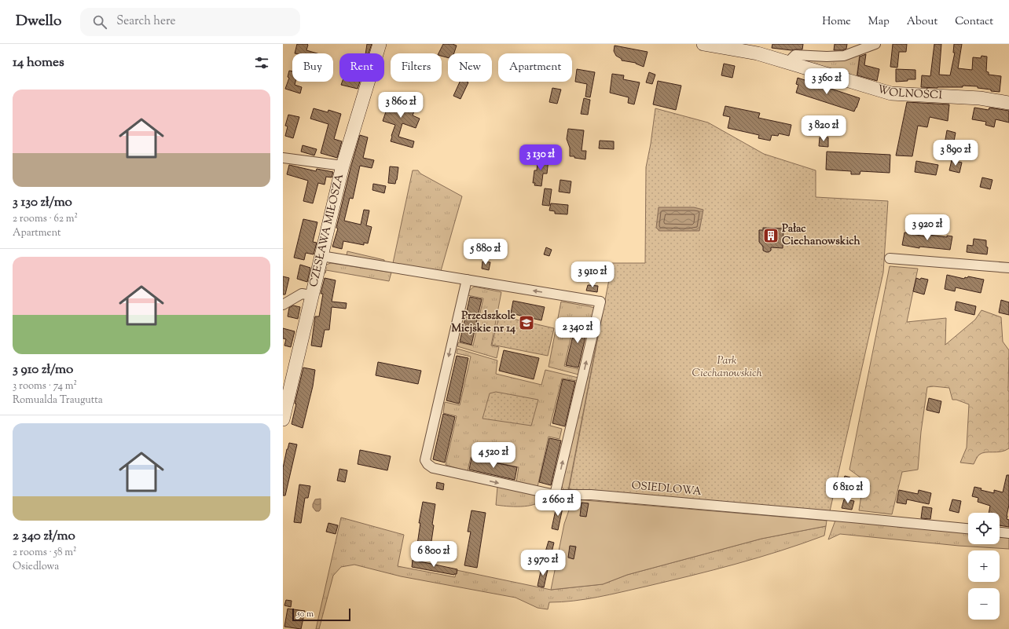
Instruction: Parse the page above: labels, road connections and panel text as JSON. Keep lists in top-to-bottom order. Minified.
{"streets":{"street":["WOLNOŚCI","CZESŁAWA MIŁOSZA","OSIEDLOWA"]},"parks":["Park Ciechanowskich"],"places":{"building":["Pałac Ciechanowskich"],"school or university":["Przedszkole Miejskie nr 14"]},"scale_bar":"50 m","page":{"header":"Dwello","search":"Search here","nav":["Home","Map","About","Contact"],"heading":"14 homes","chip":["Buy","Rent","Filters","New","Apartment"],"price":["3 360 zł","3 860 zł","3 820 zł","3 890 zł","3 130 zł","3 920 zł","5 880 zł","3 910 zł","2 340 zł","4 520 zł","6 810 zł","2 660 zł","6 800 zł","3 970 zł"],"list":[{"name":"3 130 zł/mo","note":"2 rooms · 62 m² · Apartment"},{"name":"3 910 zł/mo","note":"3 rooms · 74 m² · Romualda Traugutta"},{"name":"2 340 zł/mo","note":"2 rooms · 58 m² · Osiedlowa"}],"map_buttons":["+","−"],"scale":"50 m"}}
